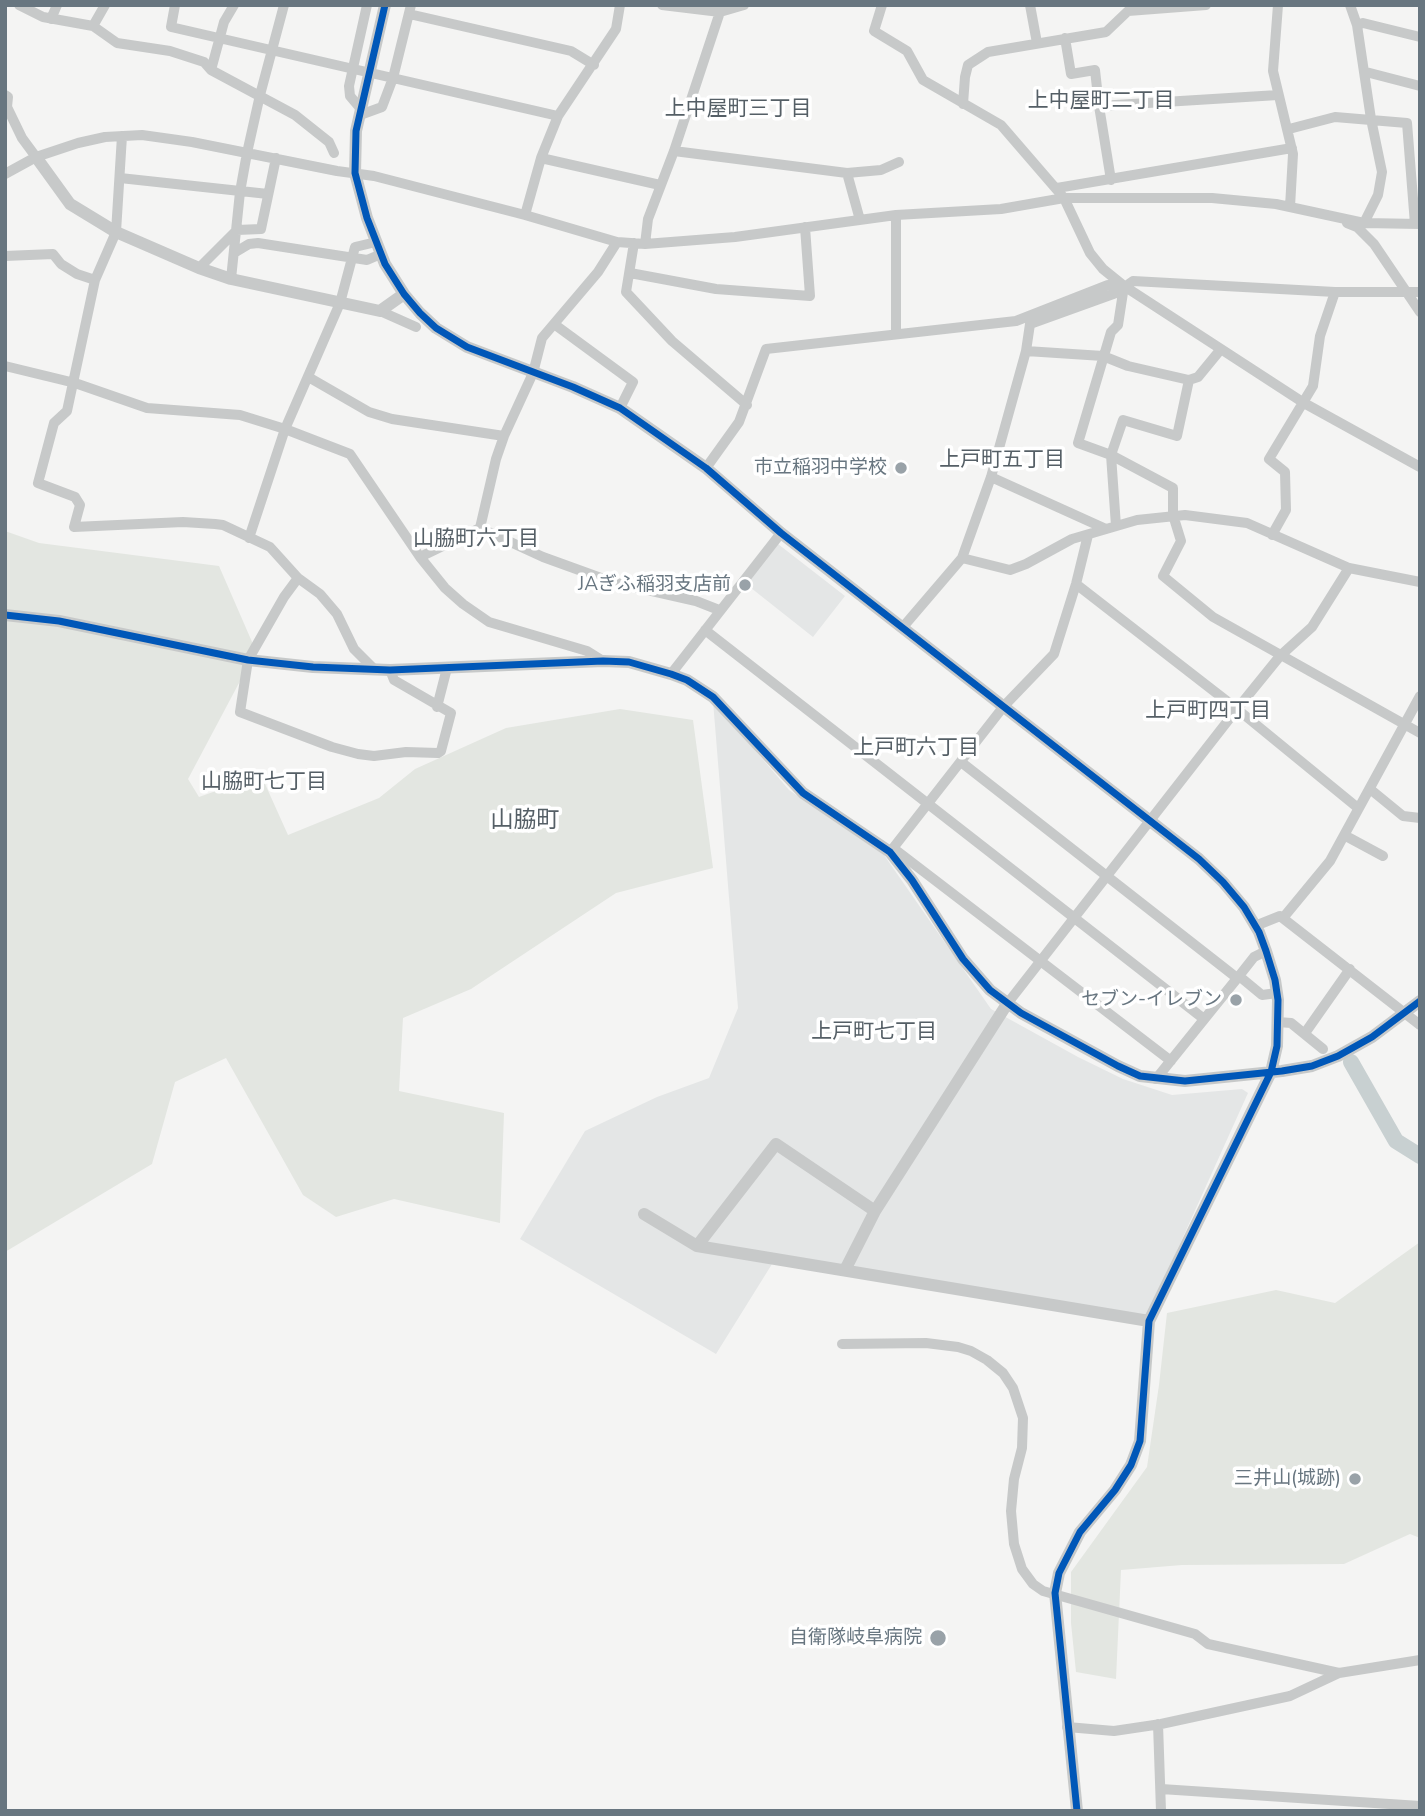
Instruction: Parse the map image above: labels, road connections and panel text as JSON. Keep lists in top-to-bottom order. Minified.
{"districts":["上中屋町二丁目","上中屋町三丁目","上戸町五丁目","山脇町六丁目","上戸町四丁目","上戸町六丁目","山脇町七丁目","山脇町","上戸町七丁目"],"places":["市立稲羽中学校","JAぎふ稲羽支店前","セブン-イレブン","三井山(城跡)","自衛隊岐阜病院"]}
